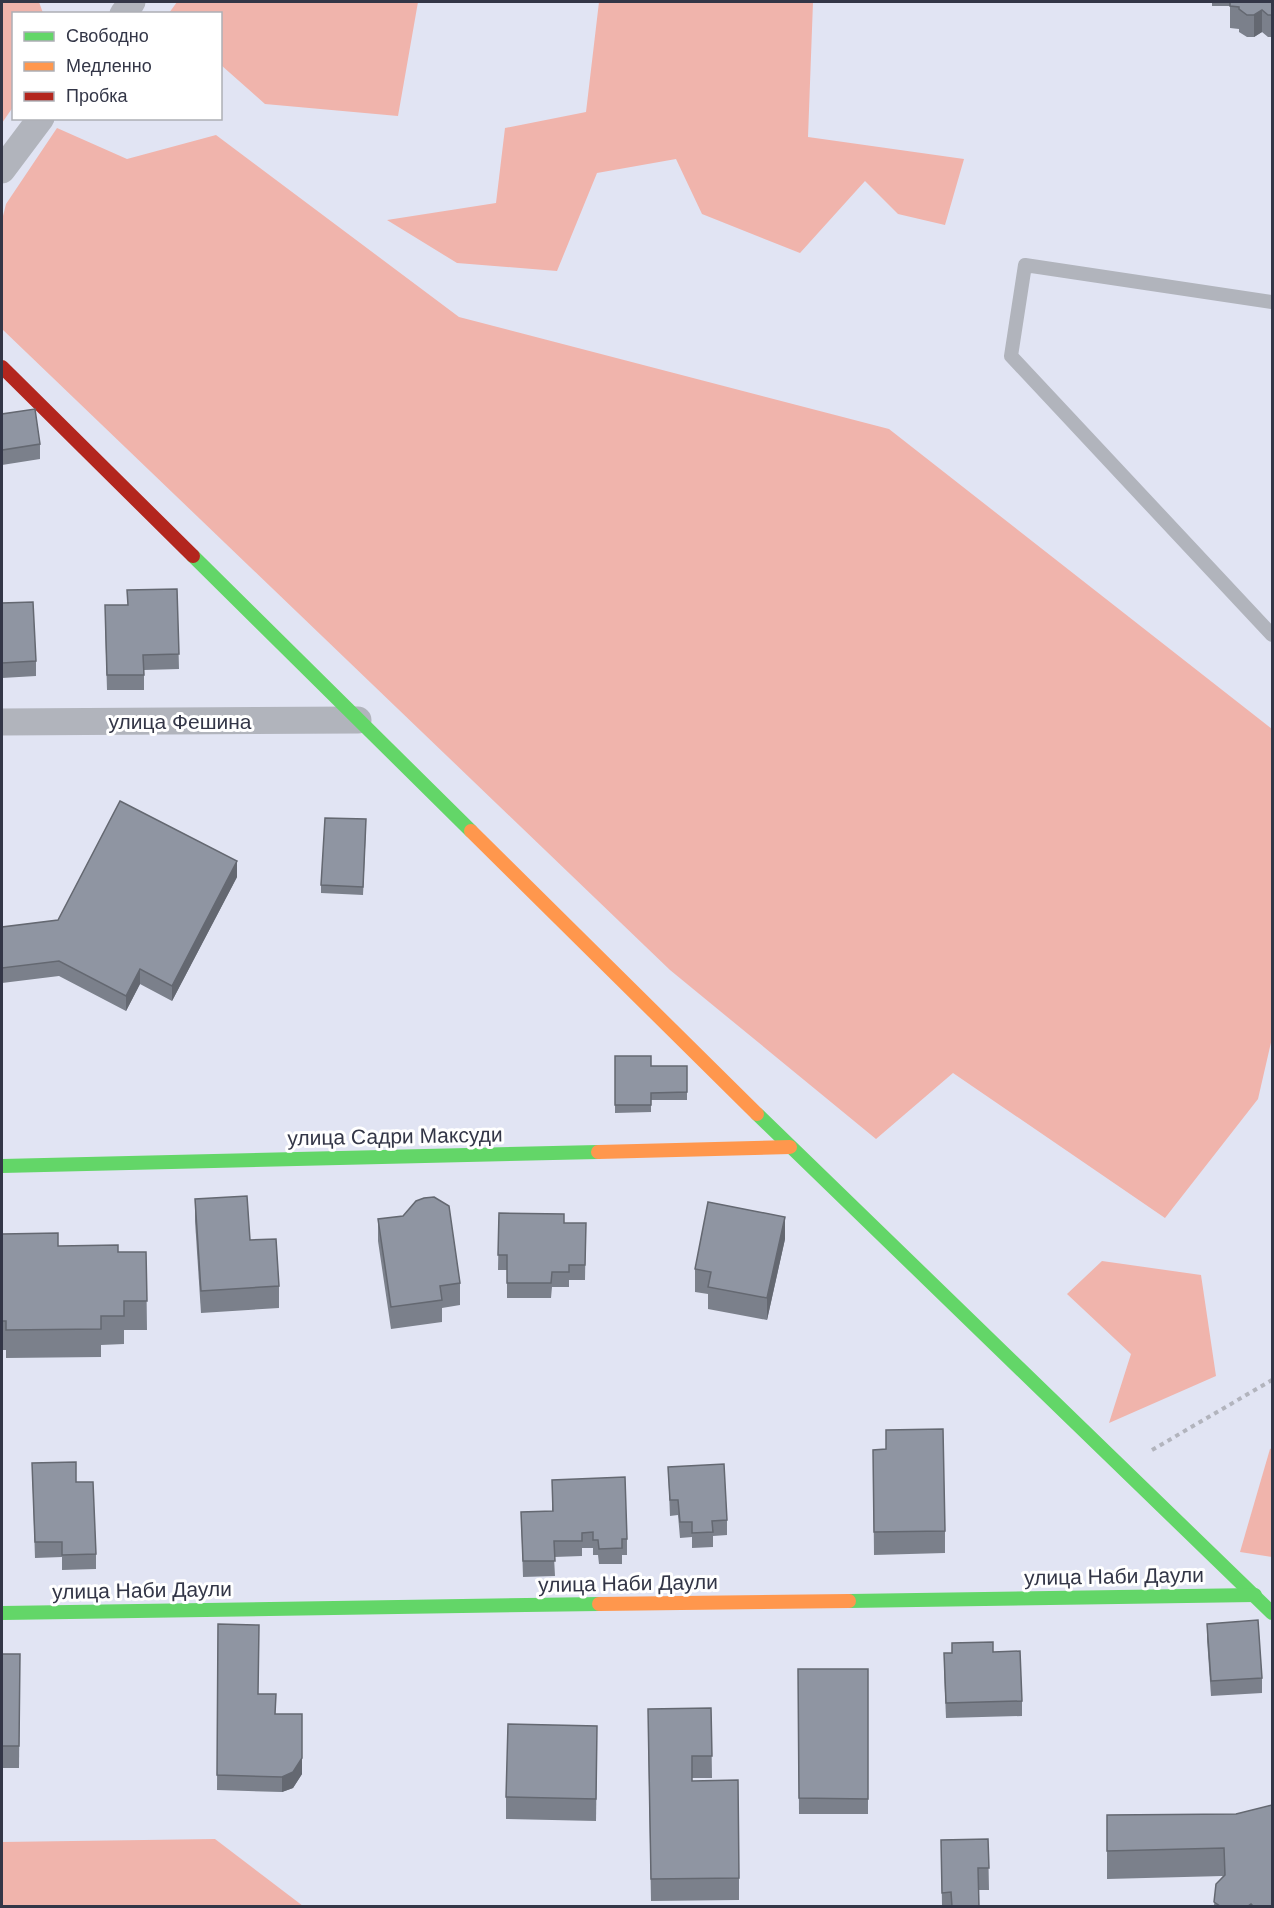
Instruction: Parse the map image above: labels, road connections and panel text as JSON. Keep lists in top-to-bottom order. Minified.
{"streets":{"street":["улица Фешина","улица Садри Максуди","улица Наби Даули"]},"legend":["Свободно","Медленно","Пробка"]}
